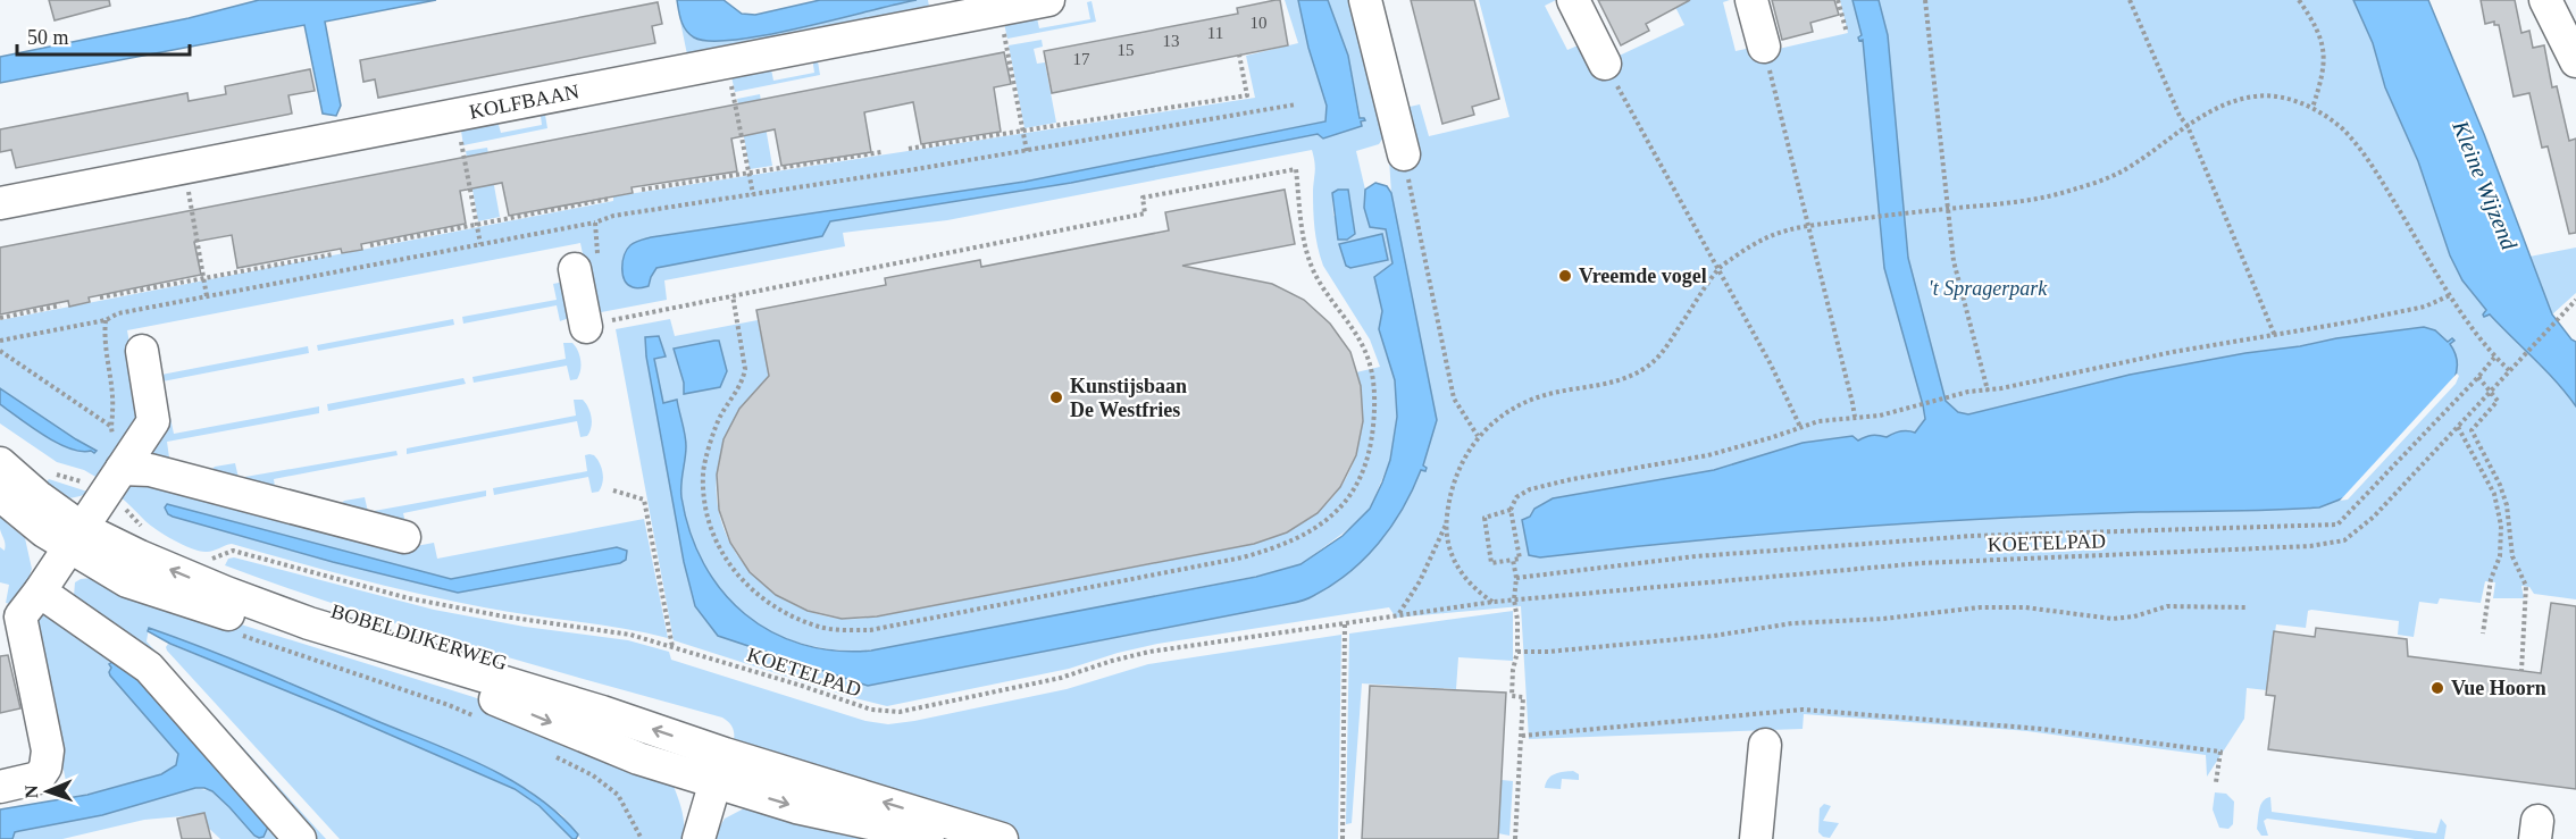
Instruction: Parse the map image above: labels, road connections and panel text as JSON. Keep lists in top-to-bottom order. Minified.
{"streets":{"street":["KOLFBAAN","BOBELDIJKERWEG"],"path":["KOETELPAD"]},"water":["Kleine Wijzend"],"parks":["'t Spragerpark"],"places":["Vreemde vogel","Kunstijsbaan De Westfries","Vue Hoorn"],"house_numbers":["10","11","13","15","17"],"scale_bar":"50 m","north":"left"}
